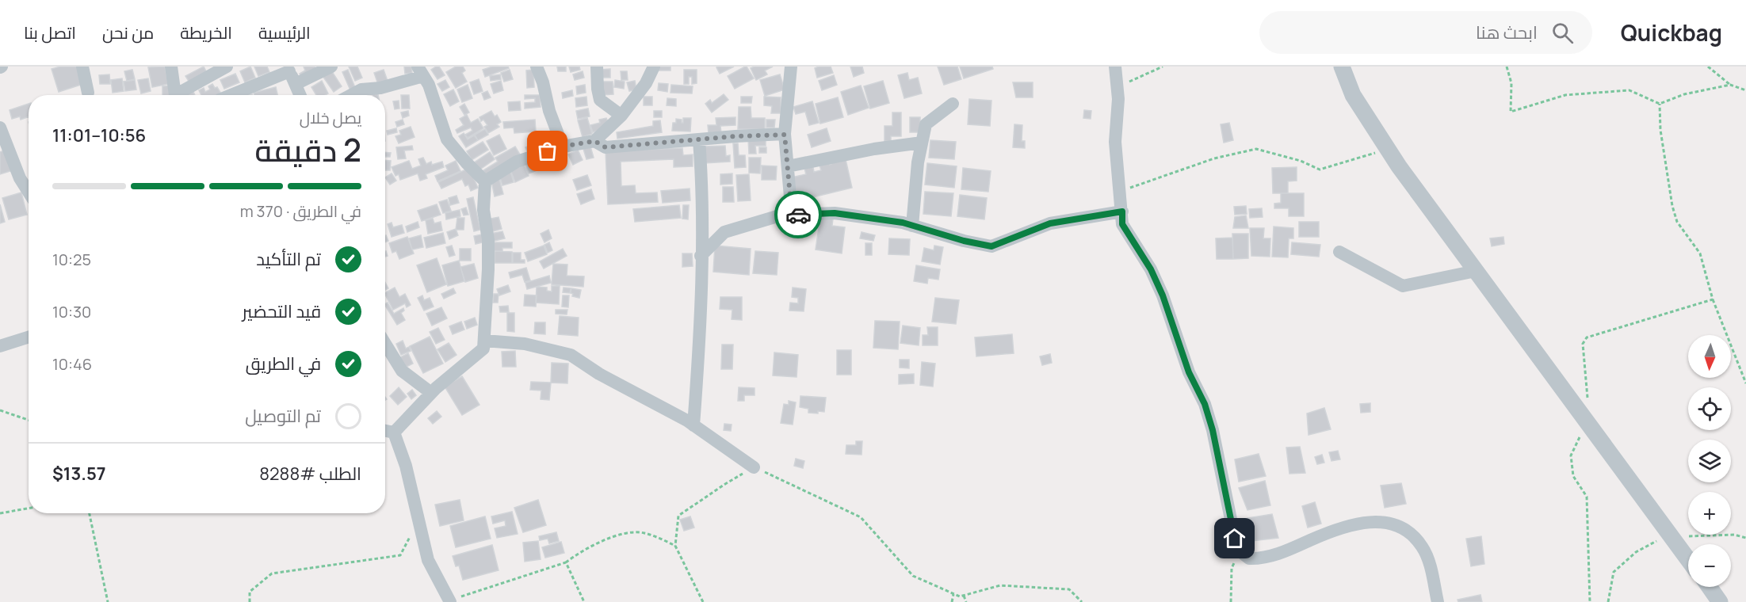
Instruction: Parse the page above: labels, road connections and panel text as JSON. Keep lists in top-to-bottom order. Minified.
{"north":"bottom","page":{"header":"Quickbag","search":"ابحث هنا","nav":["الرئيسية","الخريطة","من نحن","اتصل بنا"],"heading":["2 دقيقة","يصل خلال","10:56–11:01"],"panel":["الطلب #8288","$13.57"],"bar":"في الطريق · 370 m","list":[["تم التأكيد","10:25"],["قيد التحضير","10:30"],["في الطريق","10:46"],"تم التوصيل"],"map_buttons":["+","−"]}}
